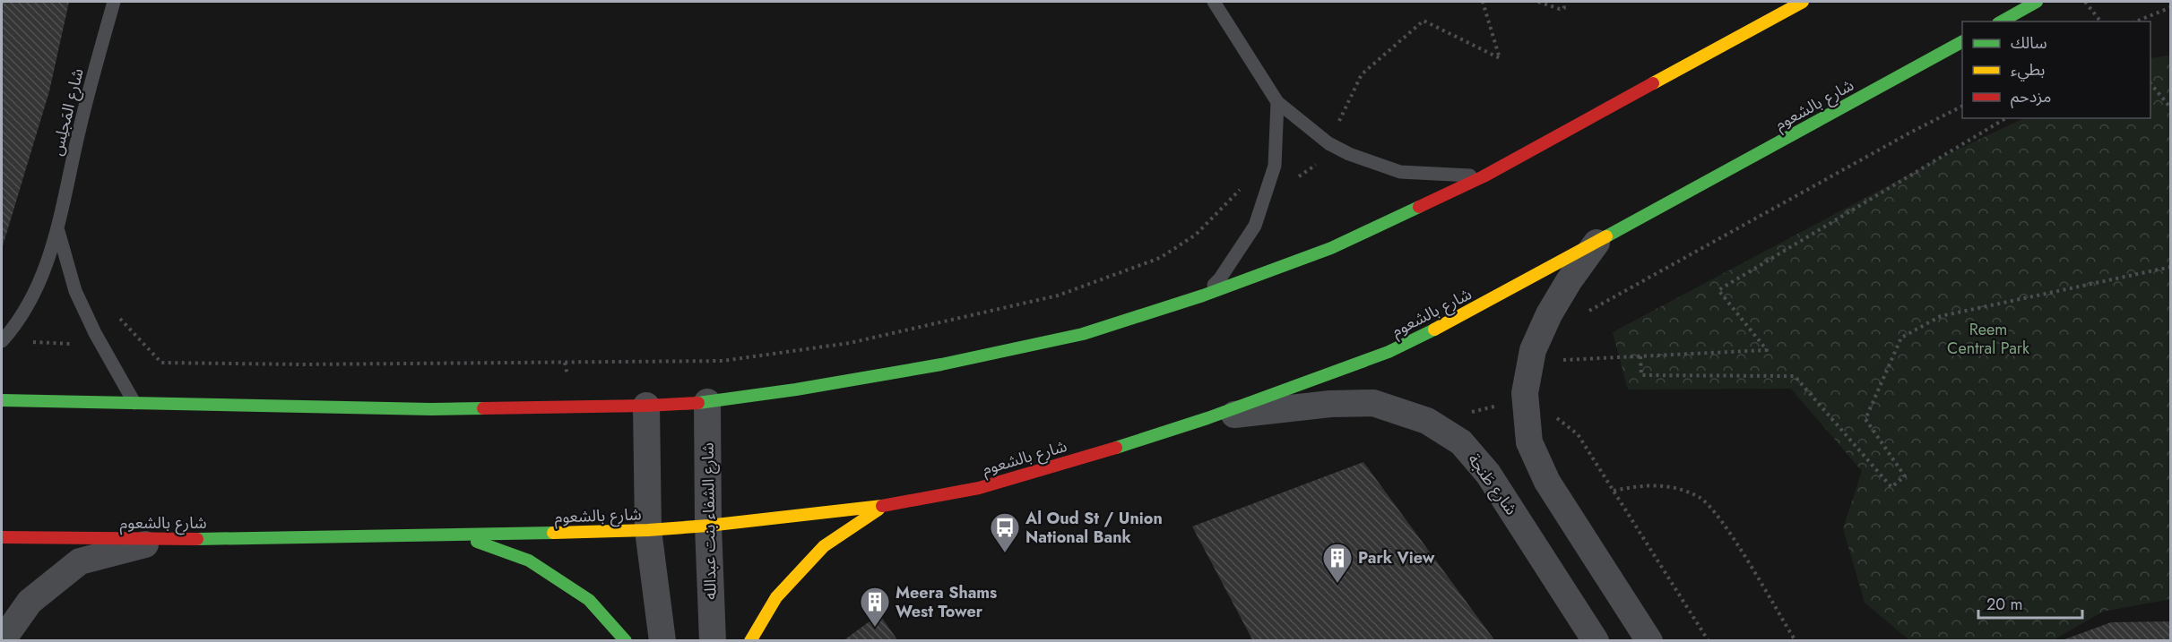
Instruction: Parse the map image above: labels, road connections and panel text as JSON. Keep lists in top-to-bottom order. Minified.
{"streets":{"main road":["شارع بالشعوم"],"street":["شارع طَنجة","شارع الشفاء بنت عبدالله"],"lane":["شارع المَجلِس"]},"crossings":[["شارع بالشعوم","شارع طَنجة"],["شارع بالشعوم","شارع الشفاء بنت عبدالله"]],"parks":["Reem Central Park"],"places":{"bus stop":["Al Oud St / Union National Bank"],"building":["Park View","Meera Shams West Tower"]},"legend":["سالك","بطيء","مزدحم"],"scale_bar":"20 m"}
